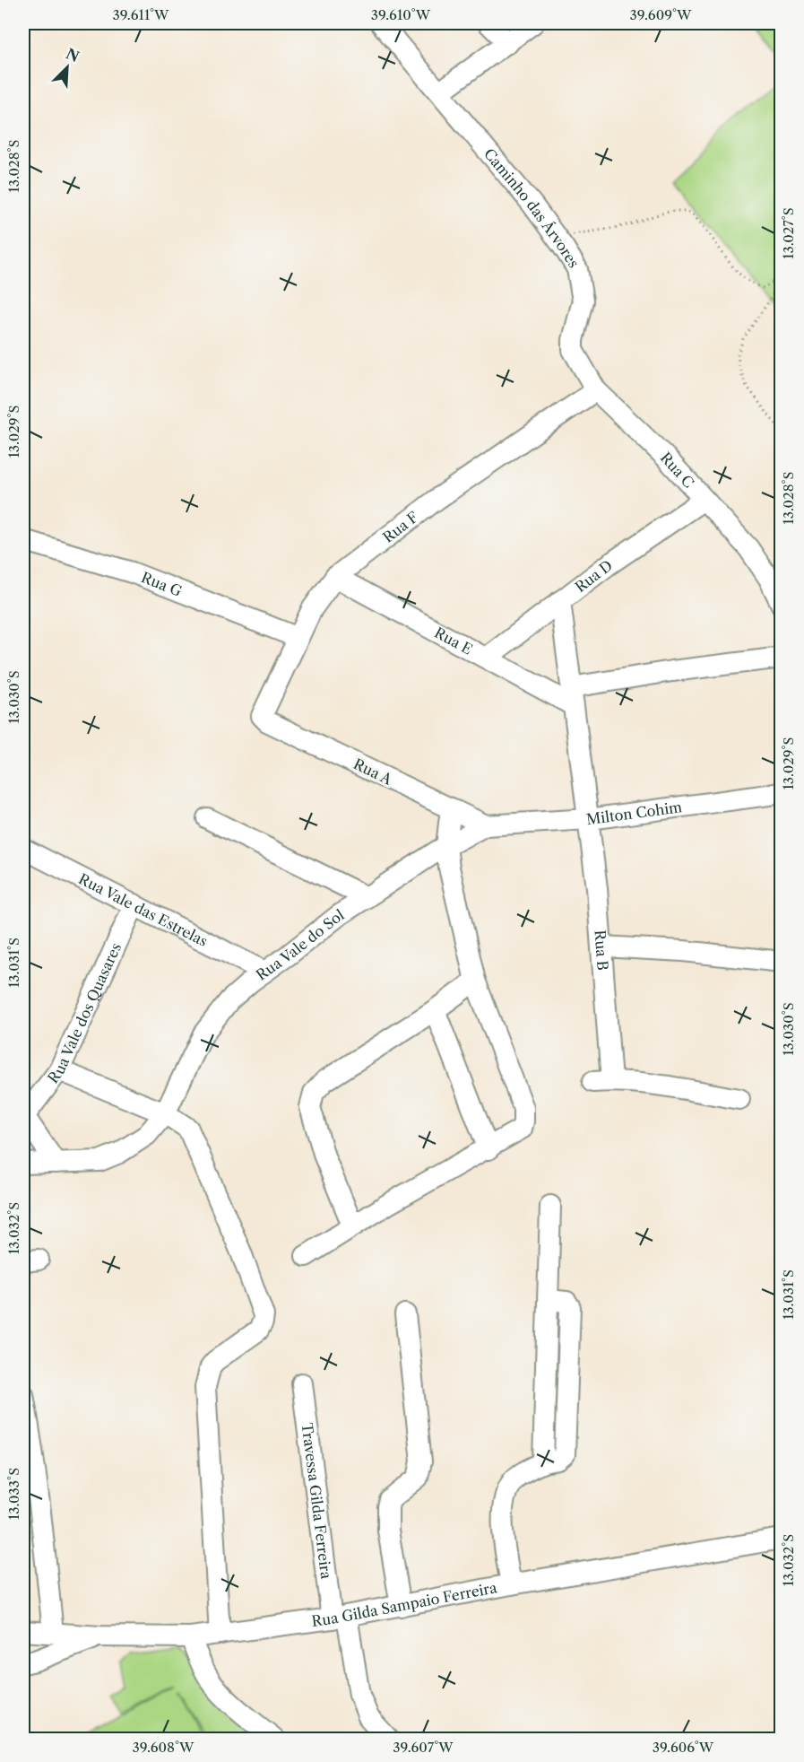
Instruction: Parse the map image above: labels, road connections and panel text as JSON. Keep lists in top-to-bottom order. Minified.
{"streets":{"street":["Caminho das Árvores","Rua C","Rua F","Rua D","Rua G","Rua E","Rua A","Milton Cohim","Rua Vale das Estrelas","Rua Vale do Sol","Rua B","Rua Vale dos Quasares","Travessa Gilda Ferreira","Rua Gilda Sampaio Ferreira"]},"crossings":[["Caminho das Árvores","Rua C"],["Rua C","Rua F"],["Rua C","Rua D"],["Rua F","Rua G"],["Rua F","Rua E"],["Rua F","Rua A"],["Rua D","Rua E"],["Rua D","Rua B"],["Rua E","Rua B"],["Rua A","Milton Cohim"],["Rua A","Rua Vale do Sol"],["Milton Cohim","Rua Vale do Sol"],["Milton Cohim","Rua B"],["Rua Vale das Estrelas","Rua Vale do Sol"],["Rua Vale das Estrelas","Rua Vale dos Quasares"],["Travessa Gilda Ferreira","Rua Gilda Sampaio Ferreira"]],"north":"top right","coordinates":["39.611°W","39.610°W","39.609°W","13.028°S","13.027°S","13.029°S","13.030°S","13.031°S","13.032°S","13.033°S","39.608°W","39.607°W","39.606°W"]}
